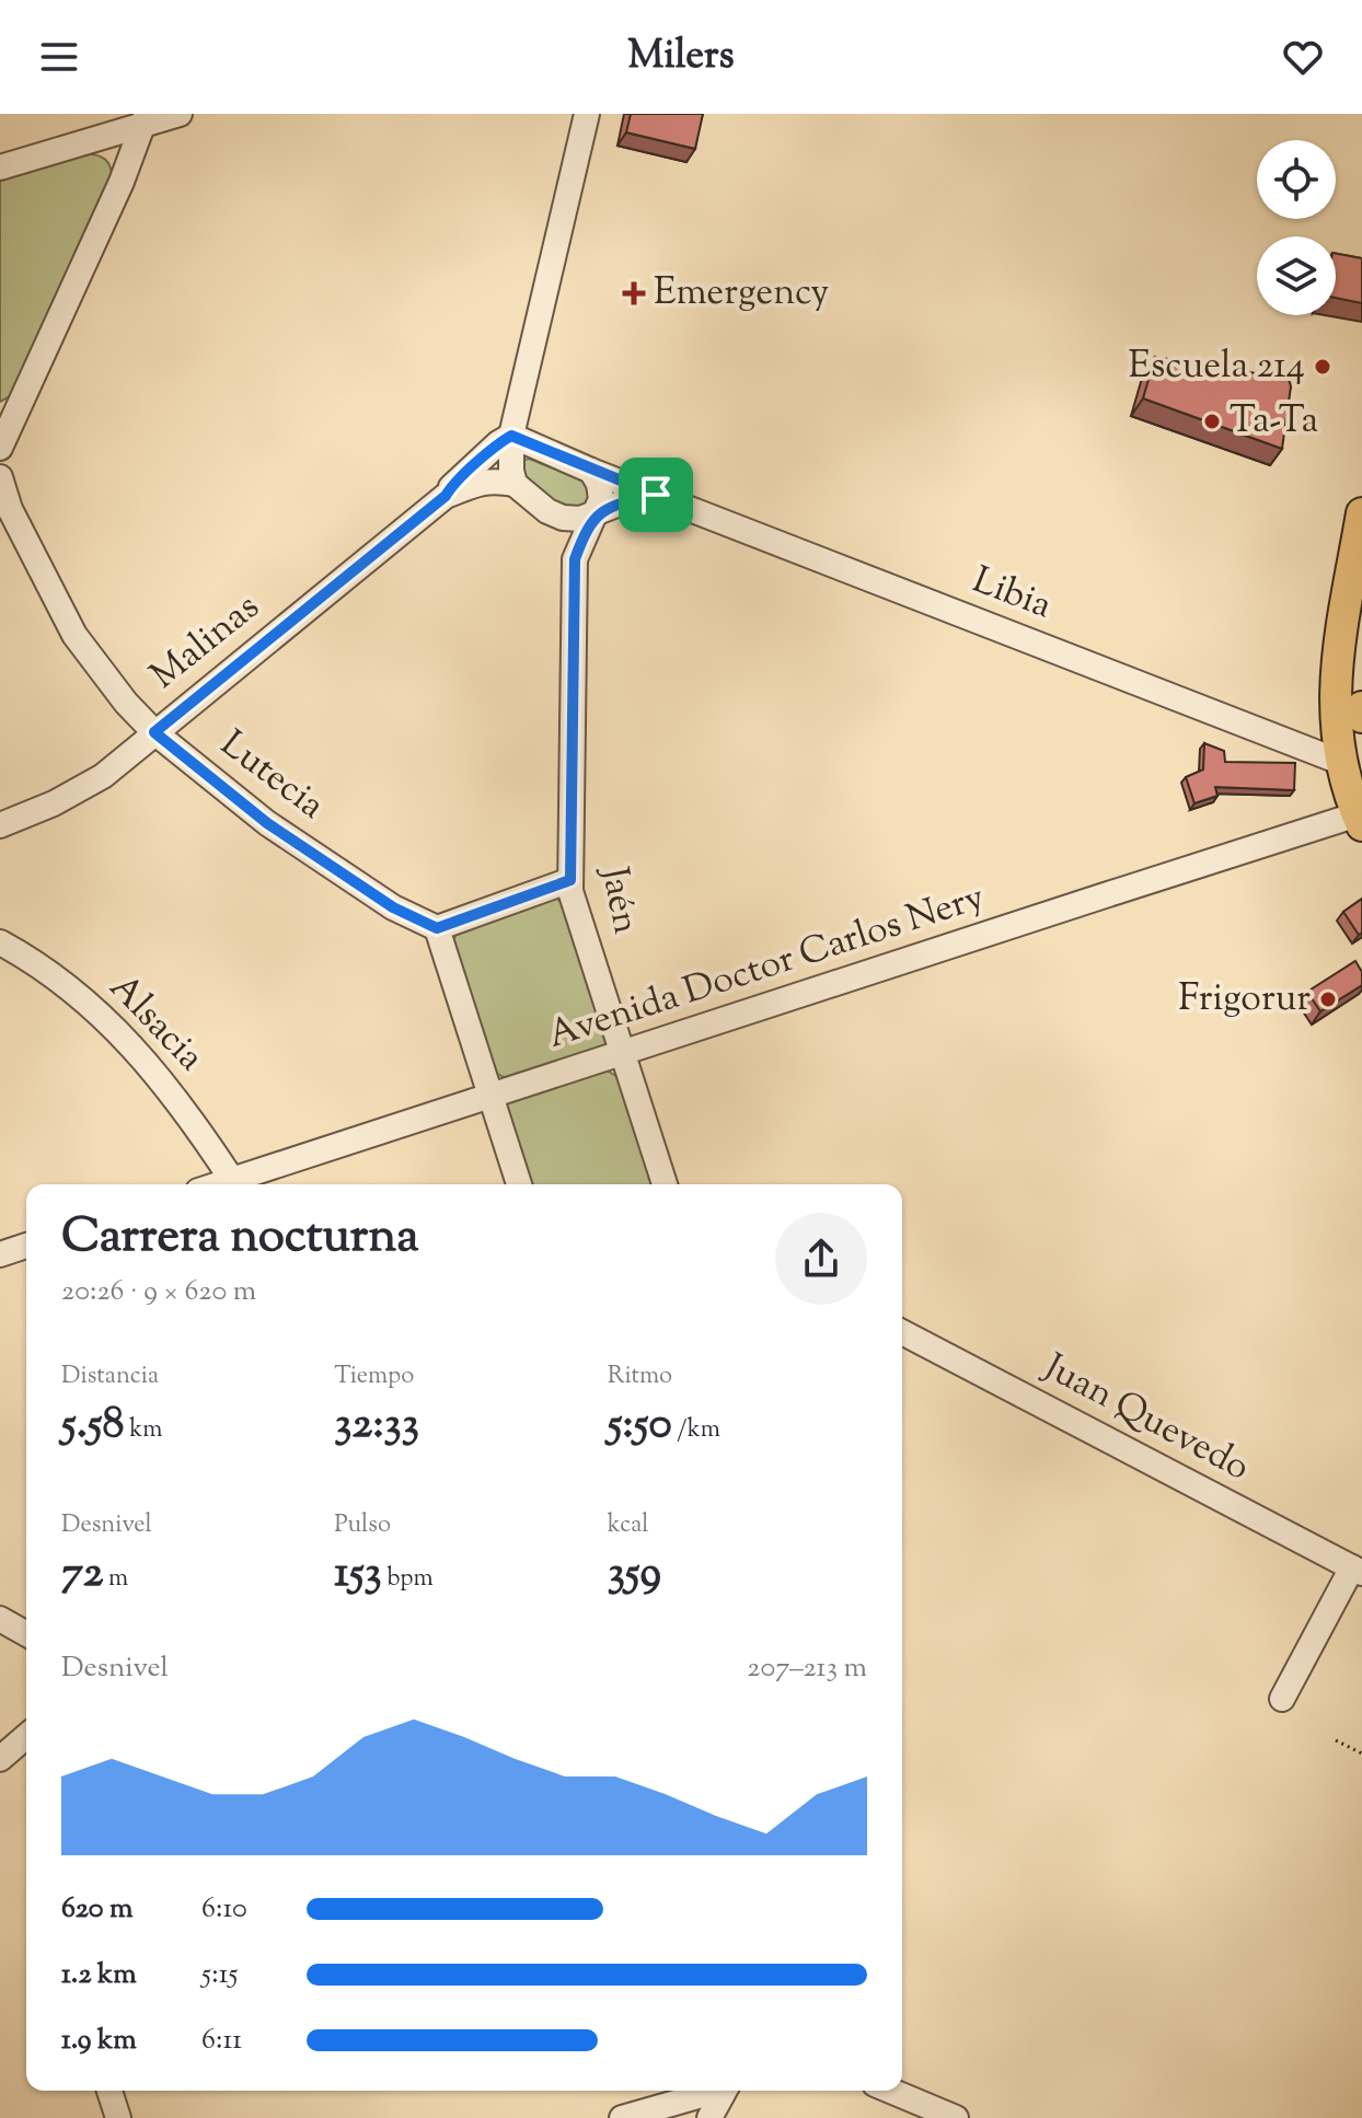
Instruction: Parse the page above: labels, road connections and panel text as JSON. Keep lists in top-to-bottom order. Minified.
{"streets":{"street":["Libia","Malinas","Lutecia","Jaén","Avenida Doctor Carlos Nery","Alsacia","Juan Quevedo"]},"crossings":[["Libia","Malinas"],["Malinas","Lutecia"],["Jaén","Avenida Doctor Carlos Nery"]],"places":{"health":["Emergency"],"other":["Escuela 214","Ta-Ta","Frigorur"]},"page":{"header":"Milers","heading":["Carrera nocturna","20:26 · 9 × 620 m"],"stats":[["Distancia","5.58 km"],["Tiempo","32:33"],["Ritmo","5:50 /km"],["Desnivel","72 m"],["Pulso","153 bpm"],["kcal","359"]],"chart":["Desnivel","207–213 m"],"list":[{"name":"620 m","note":"6:10"},{"name":"1.2 km","note":"5:15"},{"name":"1.9 km","note":"6:11"}]}}
